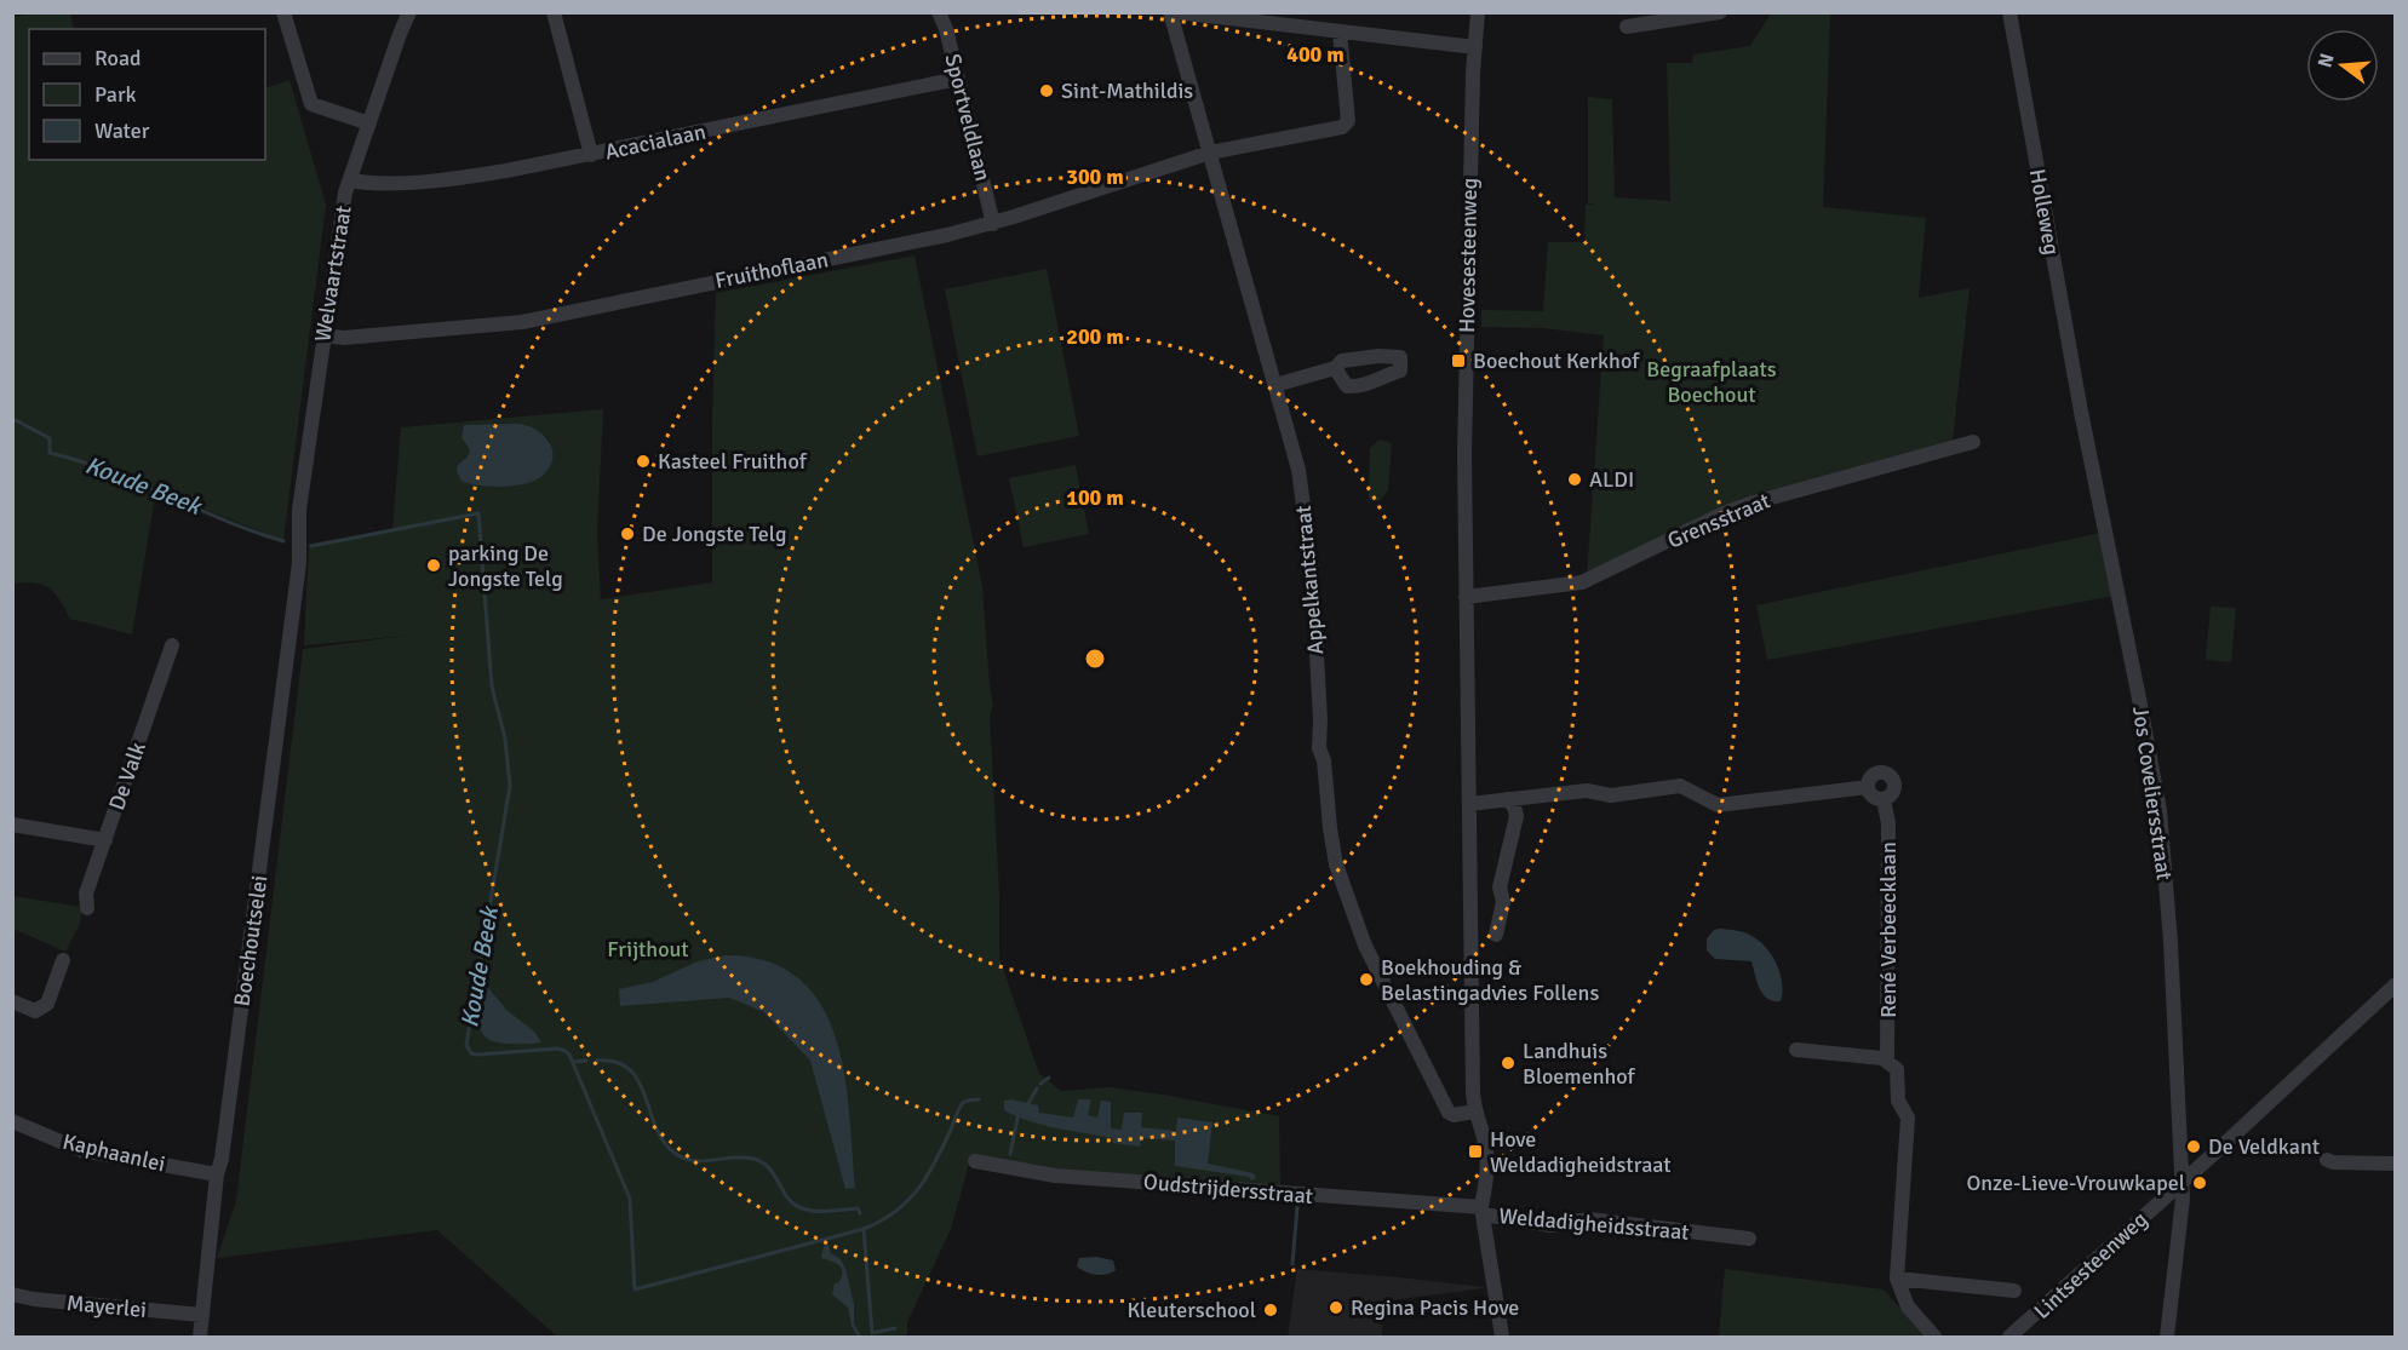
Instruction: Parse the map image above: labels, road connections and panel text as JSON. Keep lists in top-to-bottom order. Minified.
{"streets":{"street":["Sportveldlaan","Acacialaan","Holleweg","Hovesesteenweg","Fruithoflaan","Welvaartstraat","Grensstraat","Appelkantstraat","De Valk","Jos Coveliersstraat","René Verbeecklaan","Boechoutselei","Kaphaanlei","Oudstrijdersstraat","Weldadigheidsstraat","Lintsesteenweg","Mayerlei"]},"crossings":[["Sportveldlaan","Acacialaan"],["Sportveldlaan","Fruithoflaan"],["Acacialaan","Welvaartstraat"],["Holleweg","Jos Coveliersstraat"],["Hovesesteenweg","Grensstraat"],["Hovesesteenweg","Appelkantstraat"],["Hovesesteenweg","Oudstrijdersstraat"],["Hovesesteenweg","Weldadigheidsstraat"],["Fruithoflaan","Welvaartstraat"],["Fruithoflaan","Appelkantstraat"],["Welvaartstraat","Boechoutselei"],["Jos Coveliersstraat","Lintsesteenweg"],["Boechoutselei","Kaphaanlei"],["Boechoutselei","Mayerlei"],["Oudstrijdersstraat","Weldadigheidsstraat"]],"water":["Koude Beek"],"parks":["Begraafplaats Boechout","Frijthout"],"places":{"other":["Sint-Mathildis","Kasteel Fruithof","ALDI","De Jongste Telg","parking De Jongste Telg","Boekhouding & Belastingadvies Follens","Landhuis Bloemenhof","De Veldkant","Onze-Lieve-Vrouwkapel","Regina Pacis Hove","Kleuterschool"],"transit":["Boechout Kerkhof","Hove Weldadigheidstraat"]},"legend":["Road","Park","Water"],"north":"left","rings":["400 m","300 m","200 m","100 m"]}
